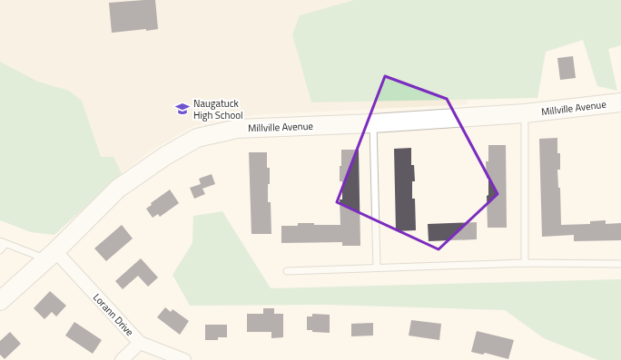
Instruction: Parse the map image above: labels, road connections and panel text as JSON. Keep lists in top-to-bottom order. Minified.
{"streets":{"street":["Millville Avenue","Lorann Drive"]},"crossings":[["Millville Avenue","Lorann Drive"]],"places":{"school or university":["Naugatuck High School"]}}
